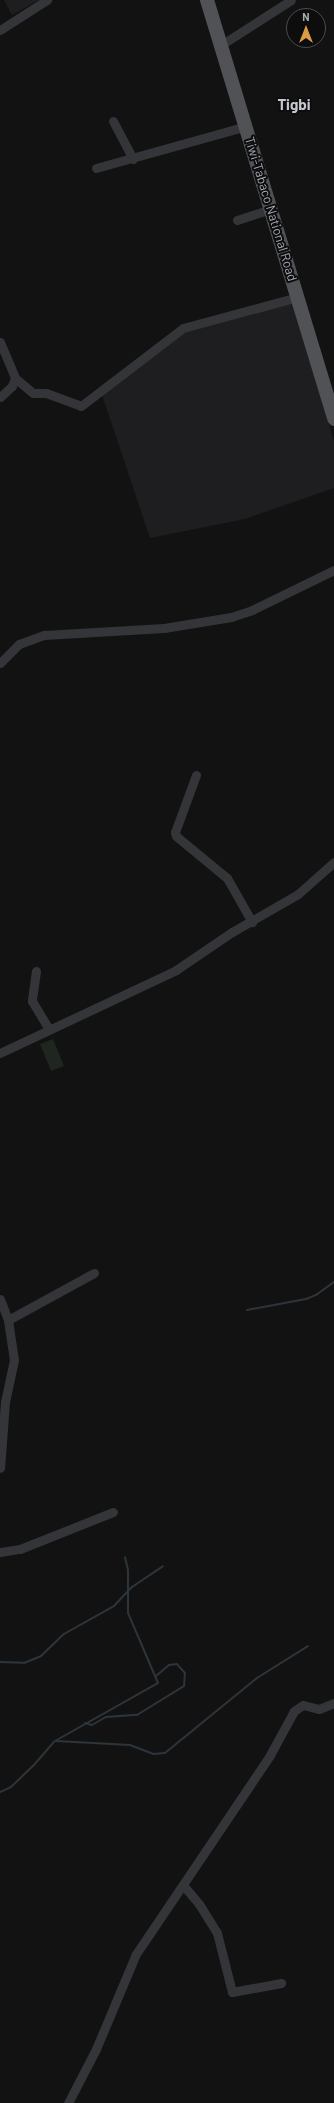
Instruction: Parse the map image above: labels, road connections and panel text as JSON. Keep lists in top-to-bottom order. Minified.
{"streets":{"main road":["Tiwi-Tabaco National Road"]},"districts":["Tigbi"],"north":"top"}
